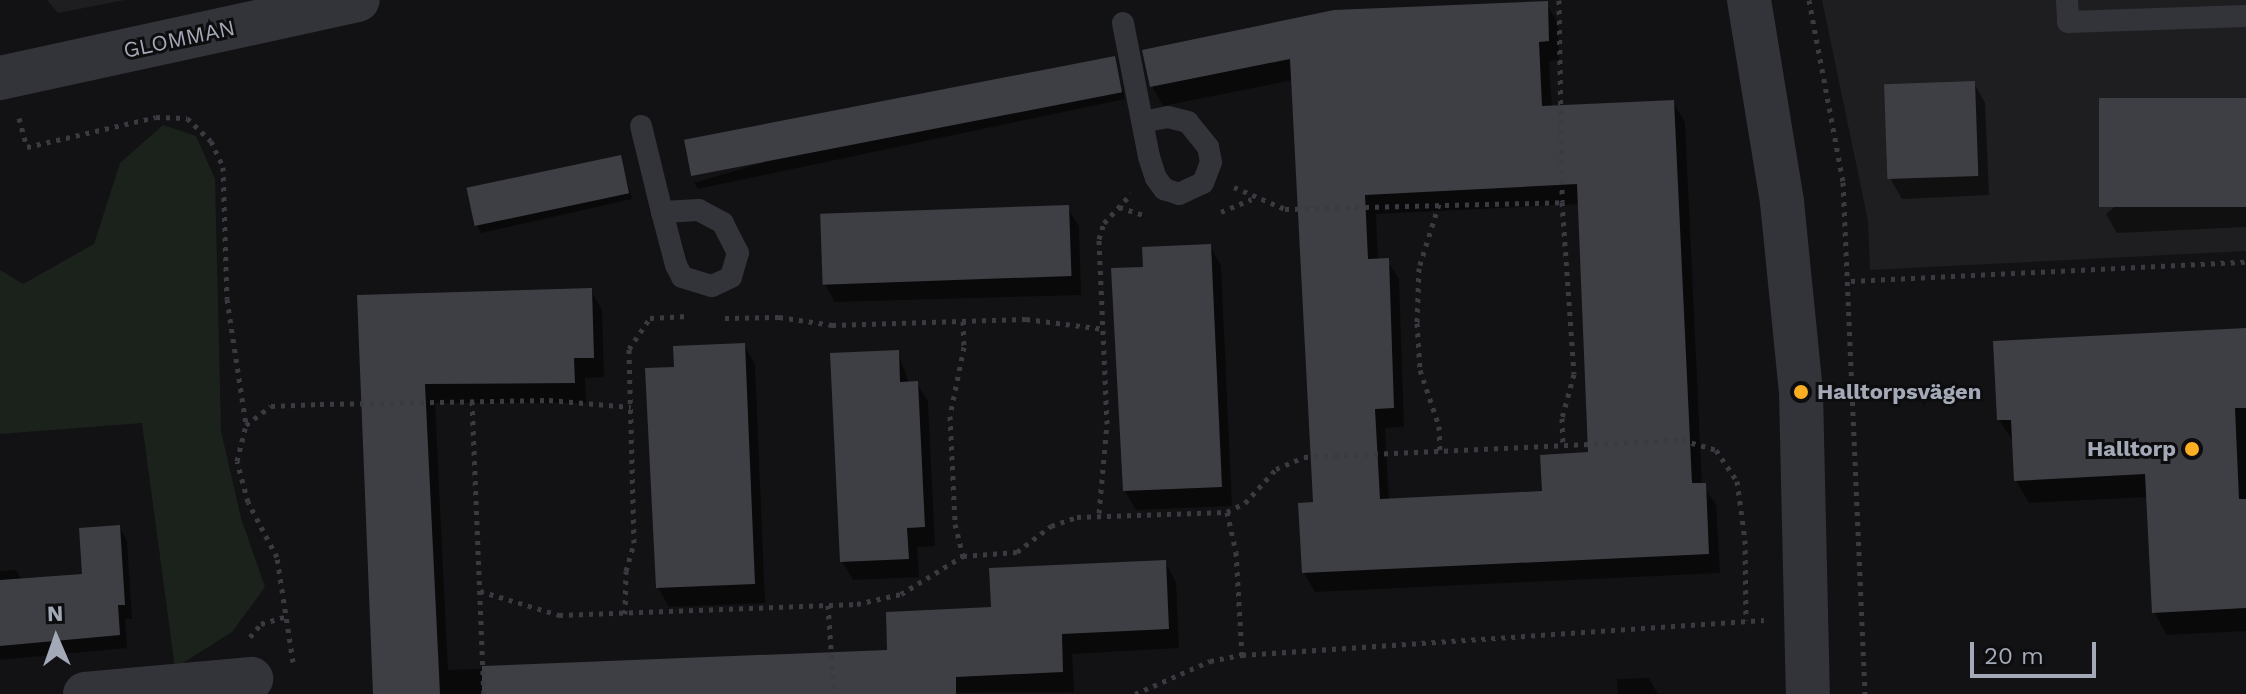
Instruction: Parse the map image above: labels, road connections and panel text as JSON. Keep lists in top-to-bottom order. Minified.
{"streets":{"street":["GLOMMAN"]},"places":["Halltorpsvägen","Halltorp"],"scale_bar":"20 m","north":"top"}
